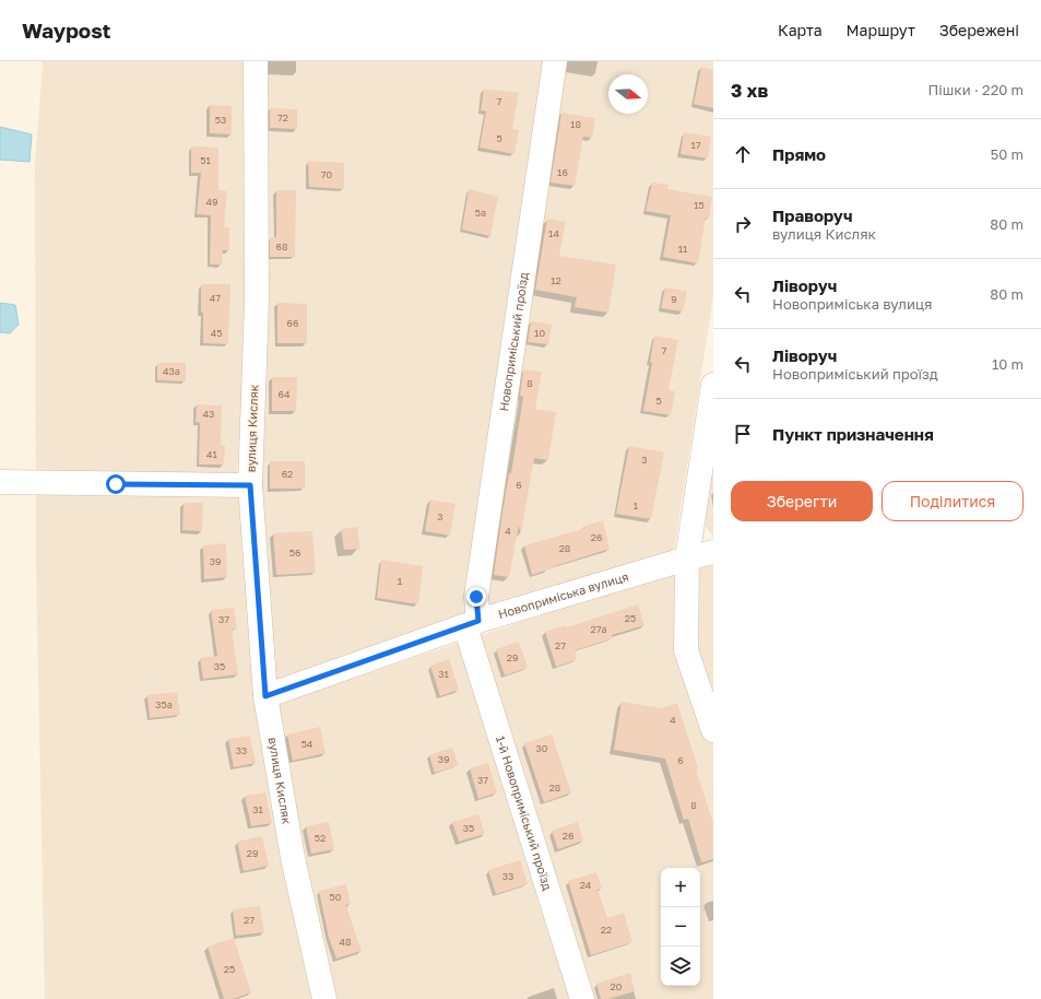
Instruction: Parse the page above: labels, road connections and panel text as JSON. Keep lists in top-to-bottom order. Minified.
{"streets":{"street":["Новоприміський проїзд","вулиця Кисляк","Новоприміська вулиця","1-й Новоприміський проїзд"]},"crossings":[["Новоприміський проїзд","Новоприміська вулиця"],["Новоприміський проїзд","1-й Новоприміський проїзд"],["вулиця Кисляк","Новоприміська вулиця"],["Новоприміська вулиця","1-й Новоприміський проїзд"]],"house_numbers":["7","72","53","18","5","17","51","16","70","49","15","5а","14","68","11","12","47","9","66","45","10","7","43а","8","64","5","43","41","3","62","6","1","3","4","26","28","56","39","1","25","37","27а","27","29","35","31","35а","4","54","30","33","39","6","37","28","8","31","35","26","52","29","33","24","50","27","22","48","25","20"],"north":"right","page":{"header":"Waypost","nav":["Карта","Маршрут","Збережені"],"heading":["3 хв","Пішки · 220 m"],"list":[["Прямо","50 m"],["Праворуч","вулиця Кисляк","80 m"],["Ліворуч","Новоприміська вулиця","80 m"],["Ліворуч","Новоприміський проїзд","10 m"],"Пункт призначення"],"buttons":["Зберегти","Поділитися"],"map_buttons":["+","−"]}}
